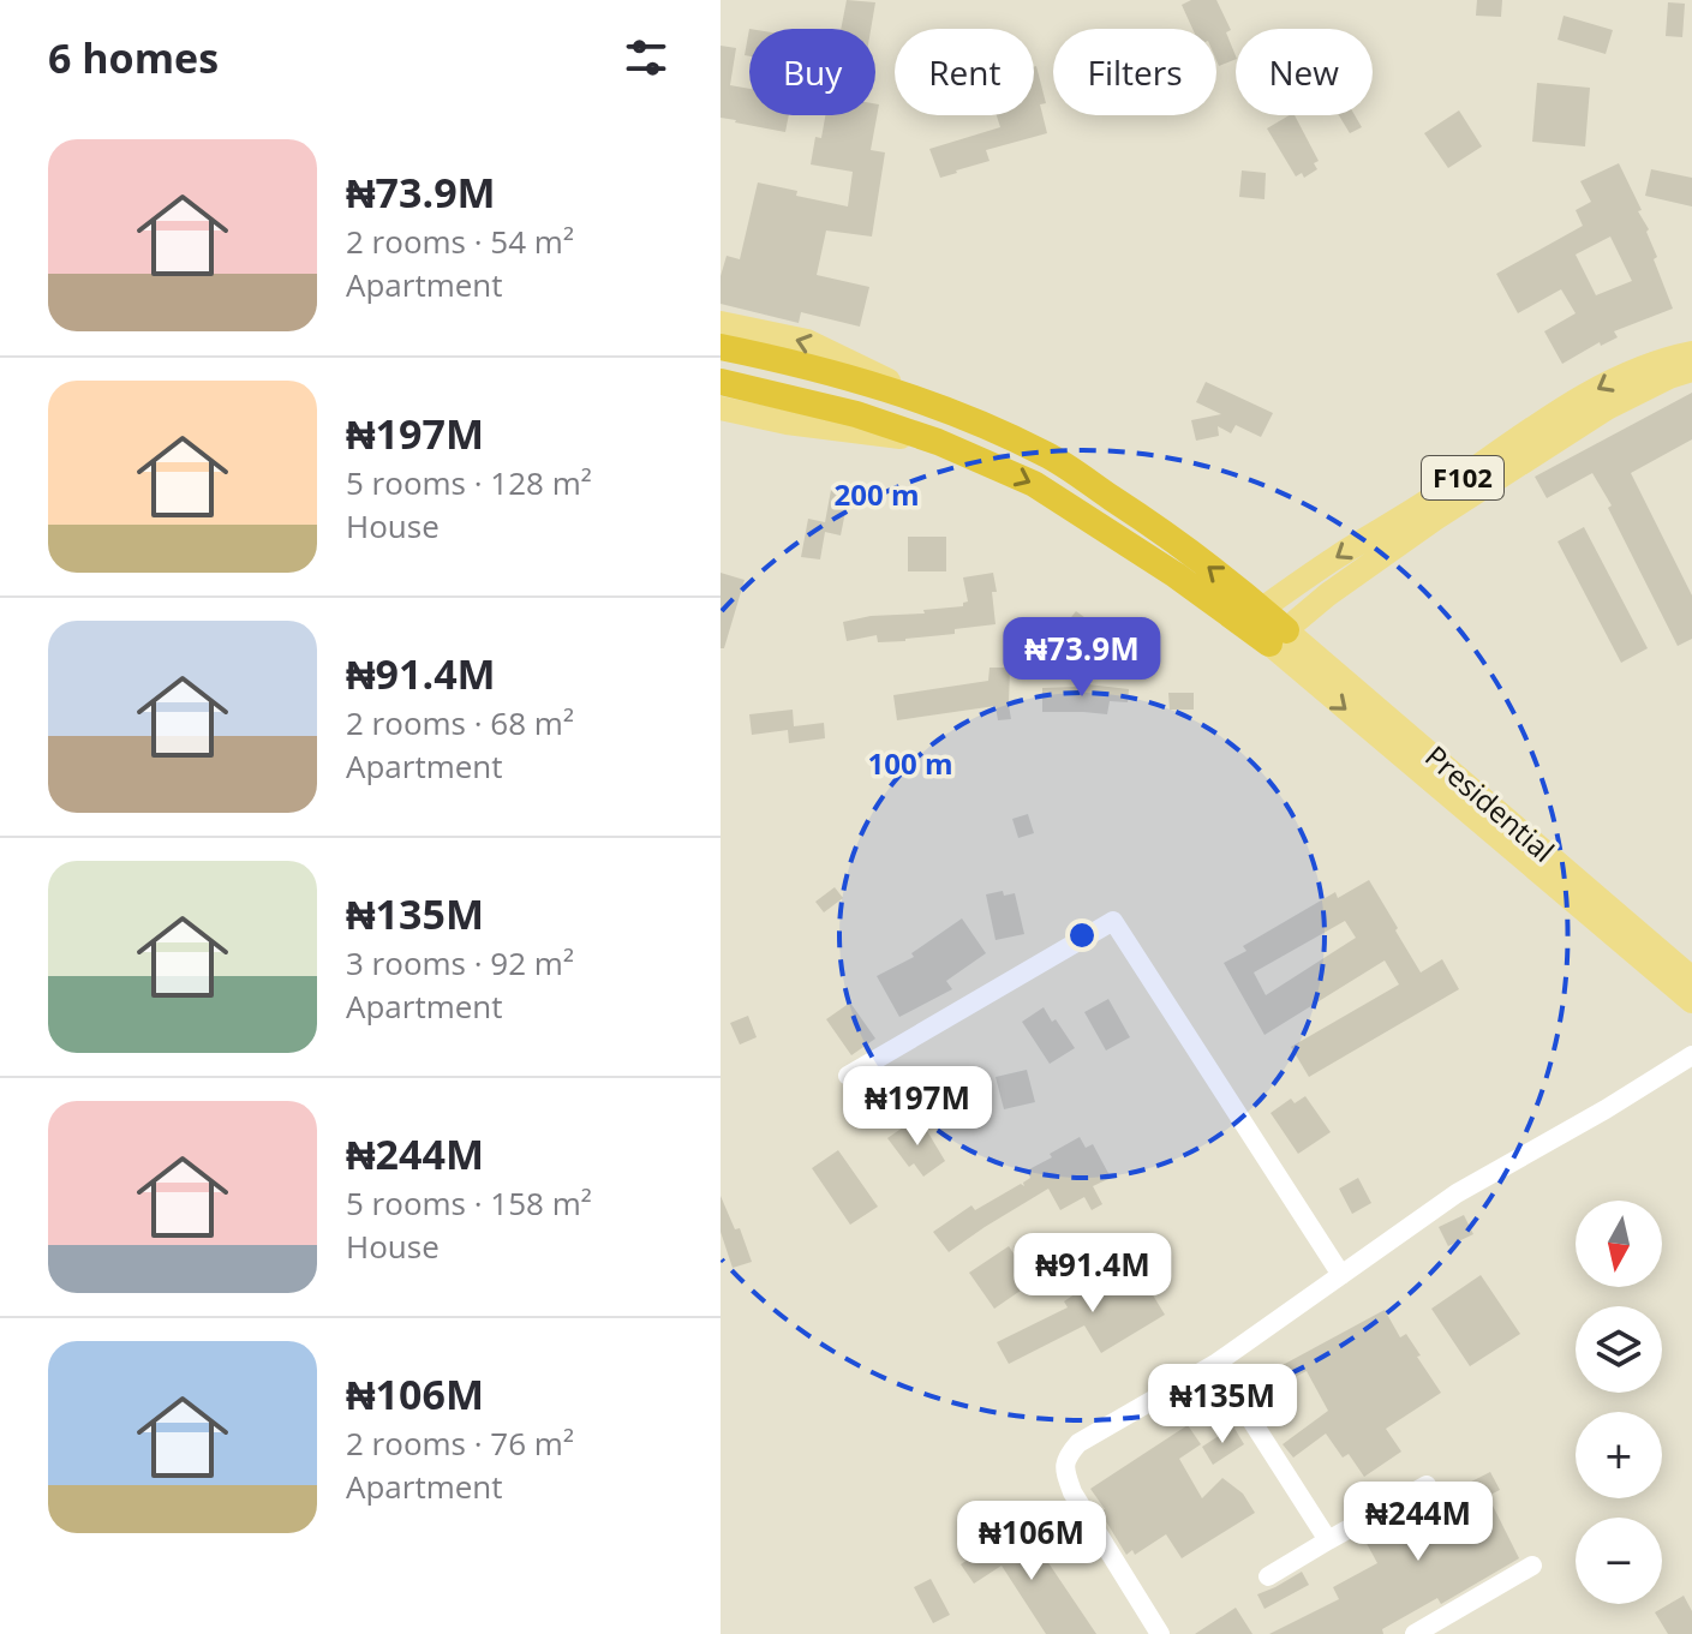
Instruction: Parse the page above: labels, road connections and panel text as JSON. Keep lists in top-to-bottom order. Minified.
{"streets":{"main road":["F102","Presidential"]},"crossings":[["F102","Presidential"]],"north":"bottom","page":{"heading":"6 homes","chip":["Buy","Rent","Filters","New"],"list":[{"name":"₦73.9M","note":"2 rooms · 54 m² · Apartment"},{"name":"₦197M","note":"5 rooms · 128 m² · House"},{"name":"₦91.4M","note":"2 rooms · 68 m² · Apartment"},{"name":"₦135M","note":"3 rooms · 92 m² · Apartment"},{"name":"₦244M","note":"5 rooms · 158 m² · House"},{"name":"₦106M","note":"2 rooms · 76 m² · Apartment"}],"price":["₦73.9M","₦197M","₦91.4M","₦135M","₦244M","₦106M"],"map_buttons":["+","−"]},"rings":["200 m","100 m"]}
